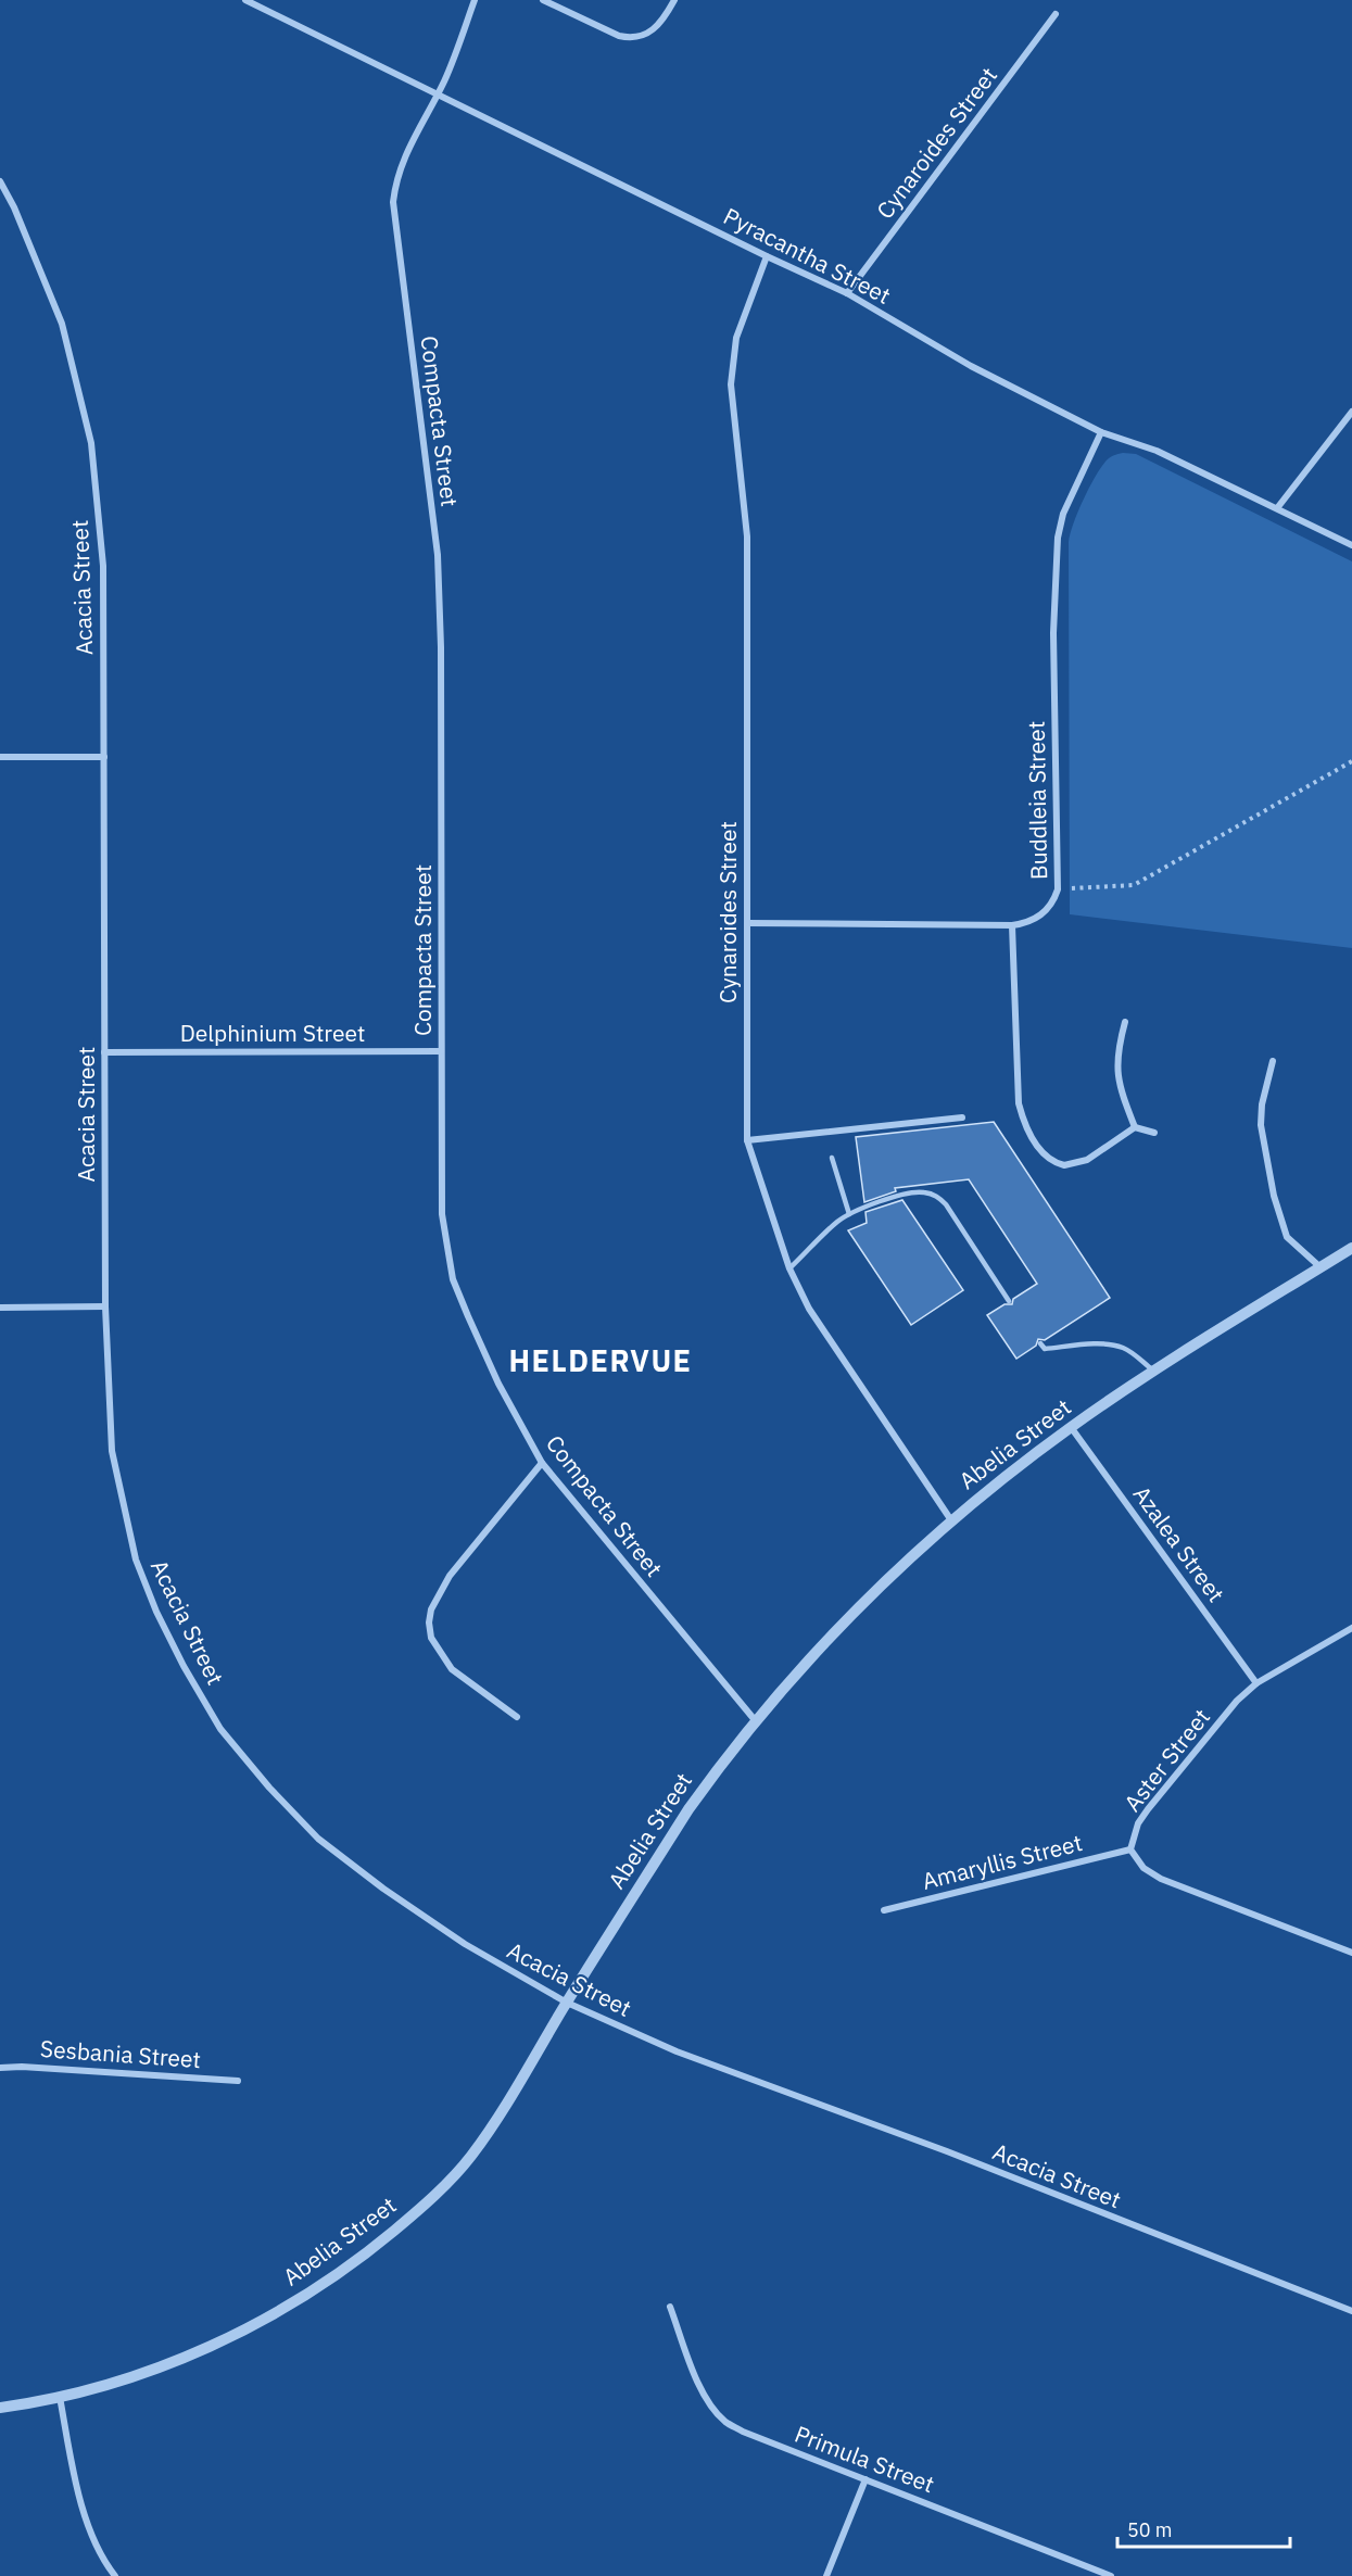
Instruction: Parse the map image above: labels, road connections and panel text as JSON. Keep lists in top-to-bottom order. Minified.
{"streets":{"street":["Cynaroides Street","Pyracantha Street","Compacta Street","Acacia Street","Buddleia Street","Delphinium Street","Abelia Street","Azalea Street","Aster Street","Amaryllis Street","Sesbania Street","Primula Street"]},"crossings":[["Cynaroides Street","Pyracantha Street"],["Cynaroides Street","Buddleia Street"],["Cynaroides Street","Abelia Street"],["Pyracantha Street","Compacta Street"],["Pyracantha Street","Buddleia Street"],["Compacta Street","Delphinium Street"],["Compacta Street","Abelia Street"],["Acacia Street","Delphinium Street"],["Acacia Street","Abelia Street"],["Abelia Street","Azalea Street"],["Azalea Street","Aster Street"],["Aster Street","Amaryllis Street"]],"districts":["HELDERVUE"],"scale_bar":"50 m"}
